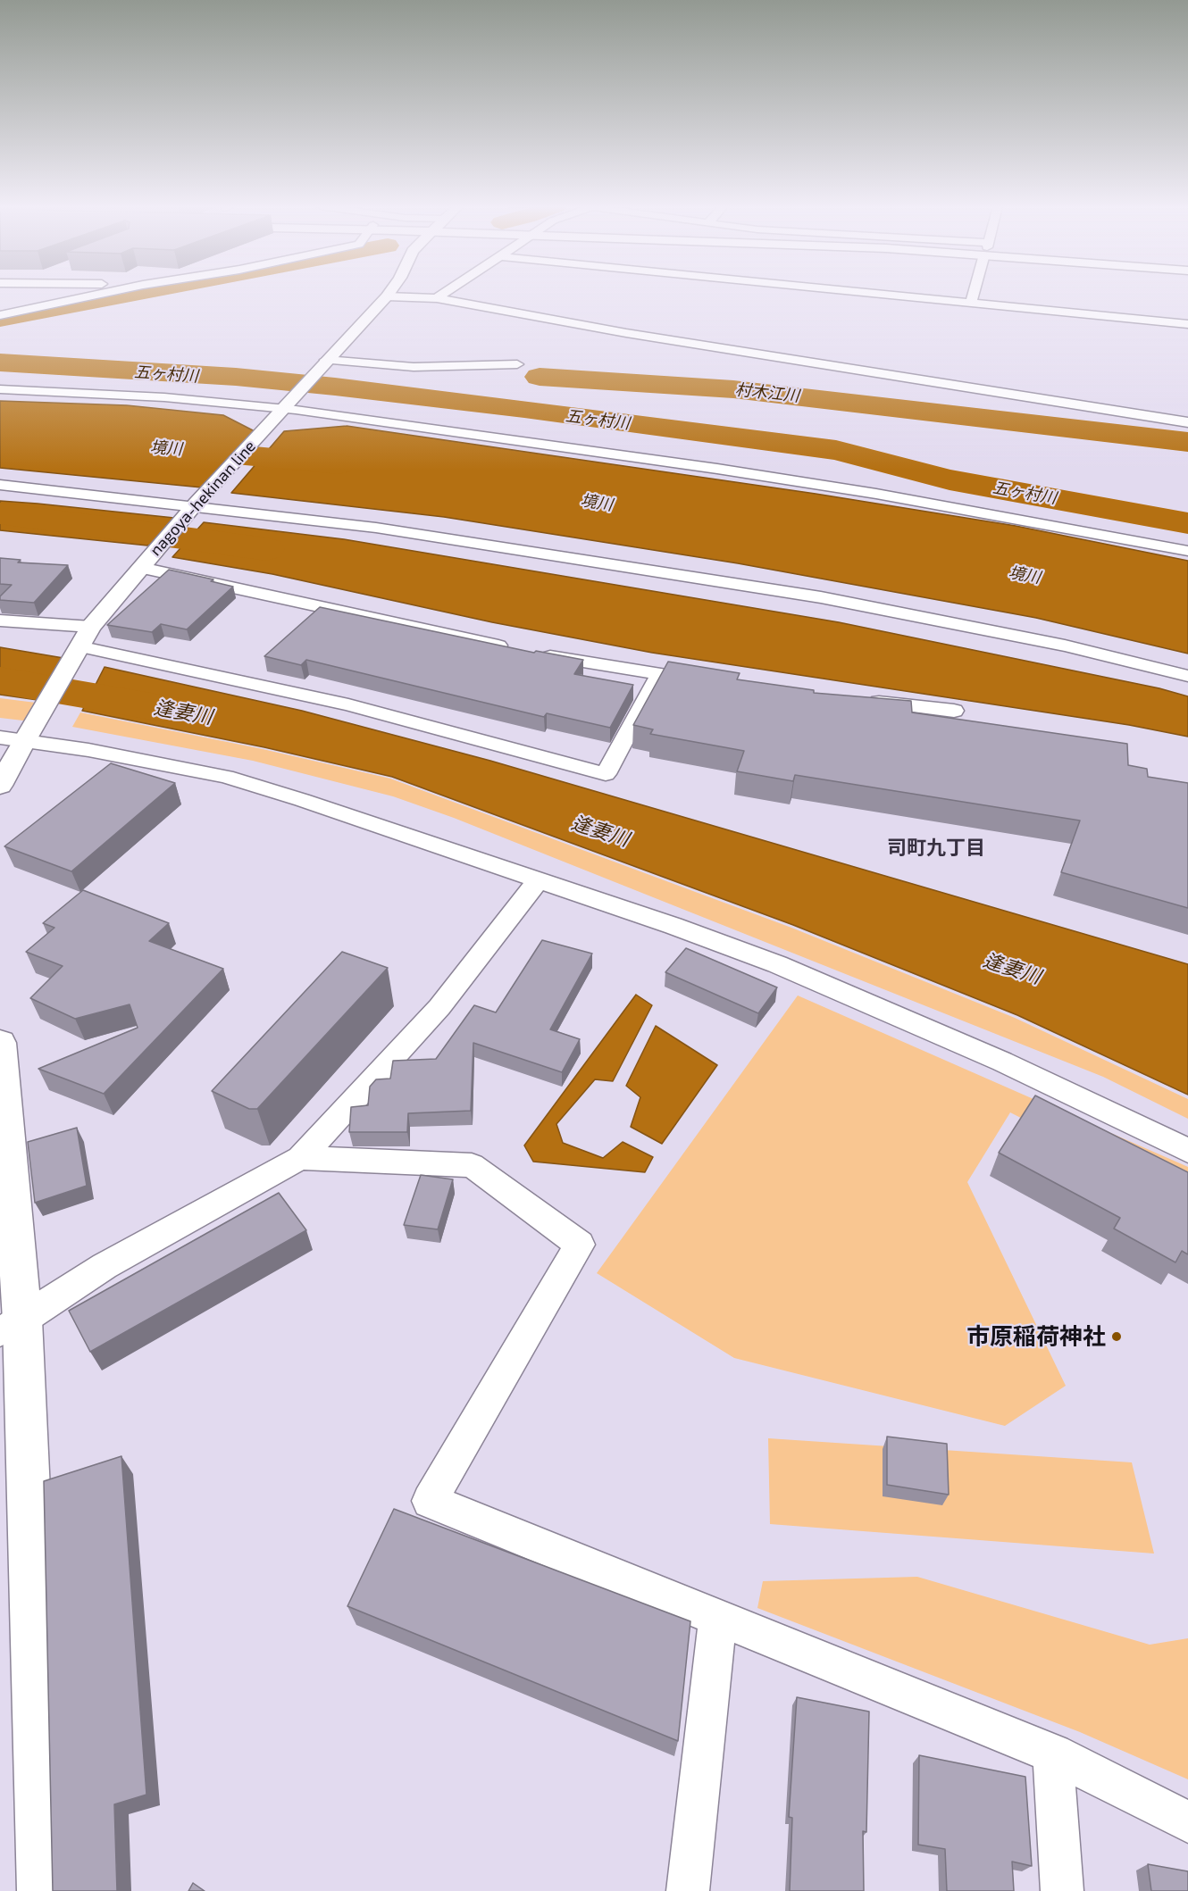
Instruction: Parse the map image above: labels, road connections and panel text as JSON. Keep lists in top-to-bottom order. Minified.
{"streets":{"main road":["nagoya-hekinan line"]},"districts":["司町九丁目"],"water":["五ヶ村川","村木江川","境川","逢妻川"],"places":["市原稲荷神社"]}
